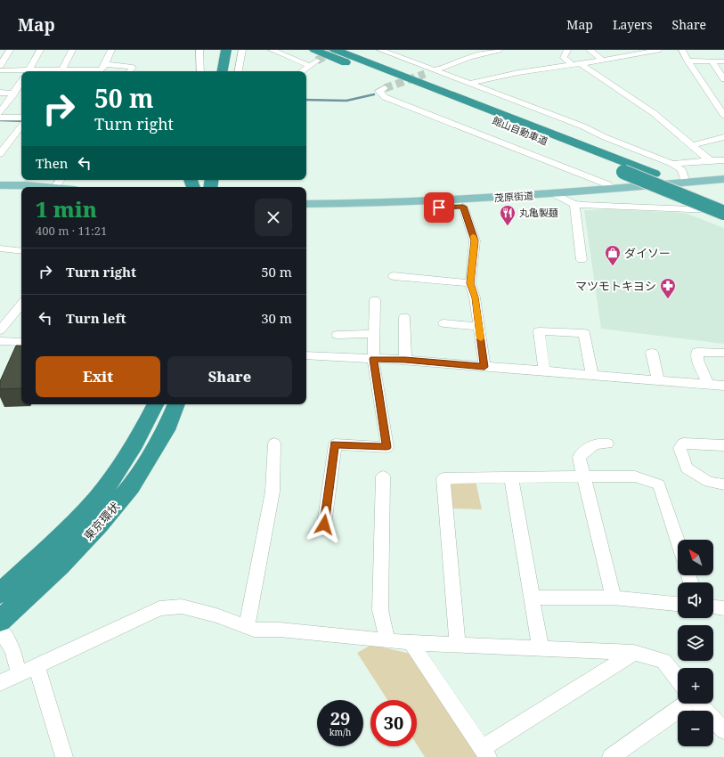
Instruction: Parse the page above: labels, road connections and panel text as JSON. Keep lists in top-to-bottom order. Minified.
{"streets":{"highway":["館山自動車道","東京環状"],"main road":["茂原街道"]},"places":{"restaurant":["丸亀製麺"],"shop":["ダイソー"],"pharmacy":["マツモトキヨシ"]},"north":"top left","page":{"header":"Map","nav":["Map","Layers","Share"],"turn":["50 m","Turn right"],"then":"Then","heading":["1 min","400 m · 11:21"],"list":[{"name":"Turn right","value":"50 m"},{"name":"Turn left","value":"30 m"}],"buttons":["Exit","Share"],"map_buttons":["+","−"],"speed":"29 km/h","limit":"30"}}
